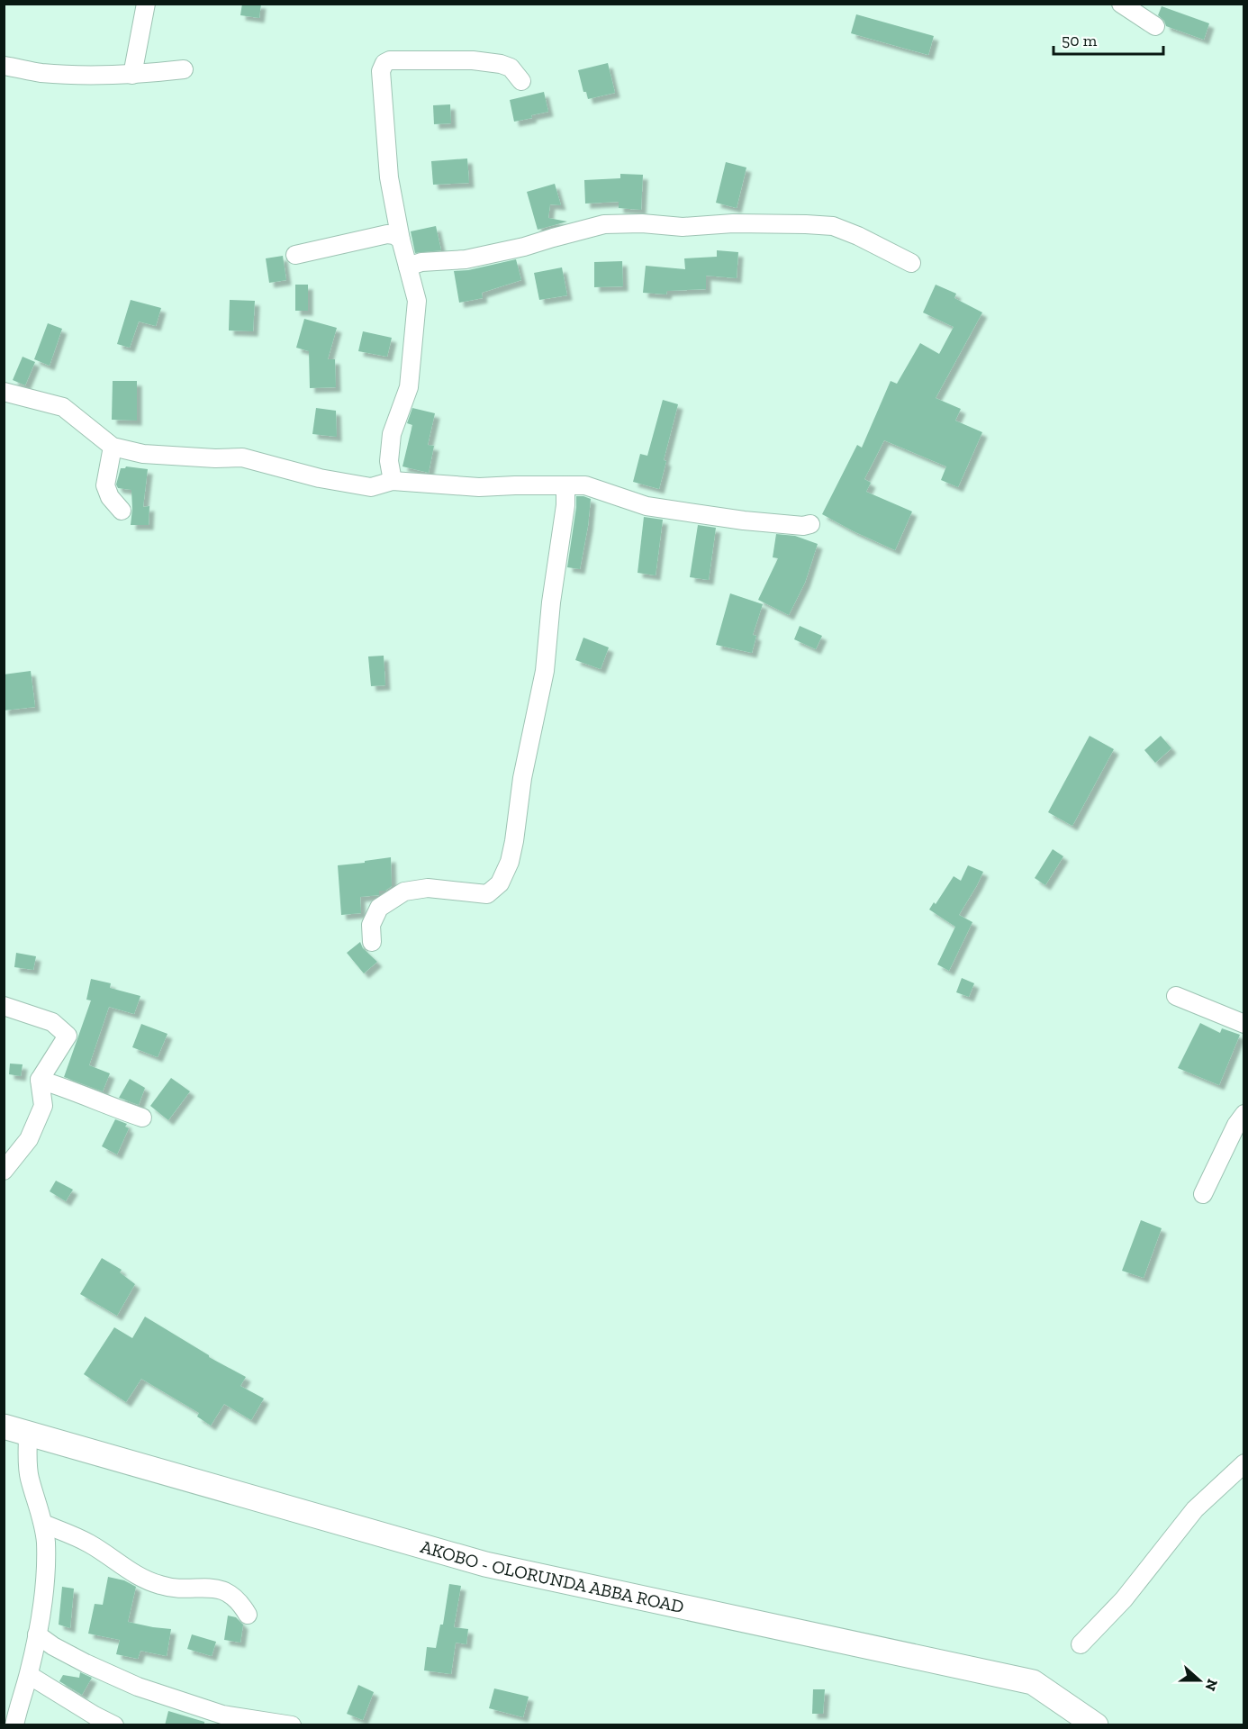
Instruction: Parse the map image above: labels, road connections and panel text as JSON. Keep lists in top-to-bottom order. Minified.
{"streets":{"main road":["AKOBO - OLORUNDA ABBA ROAD"]},"scale_bar":"50 m","north":"right"}
